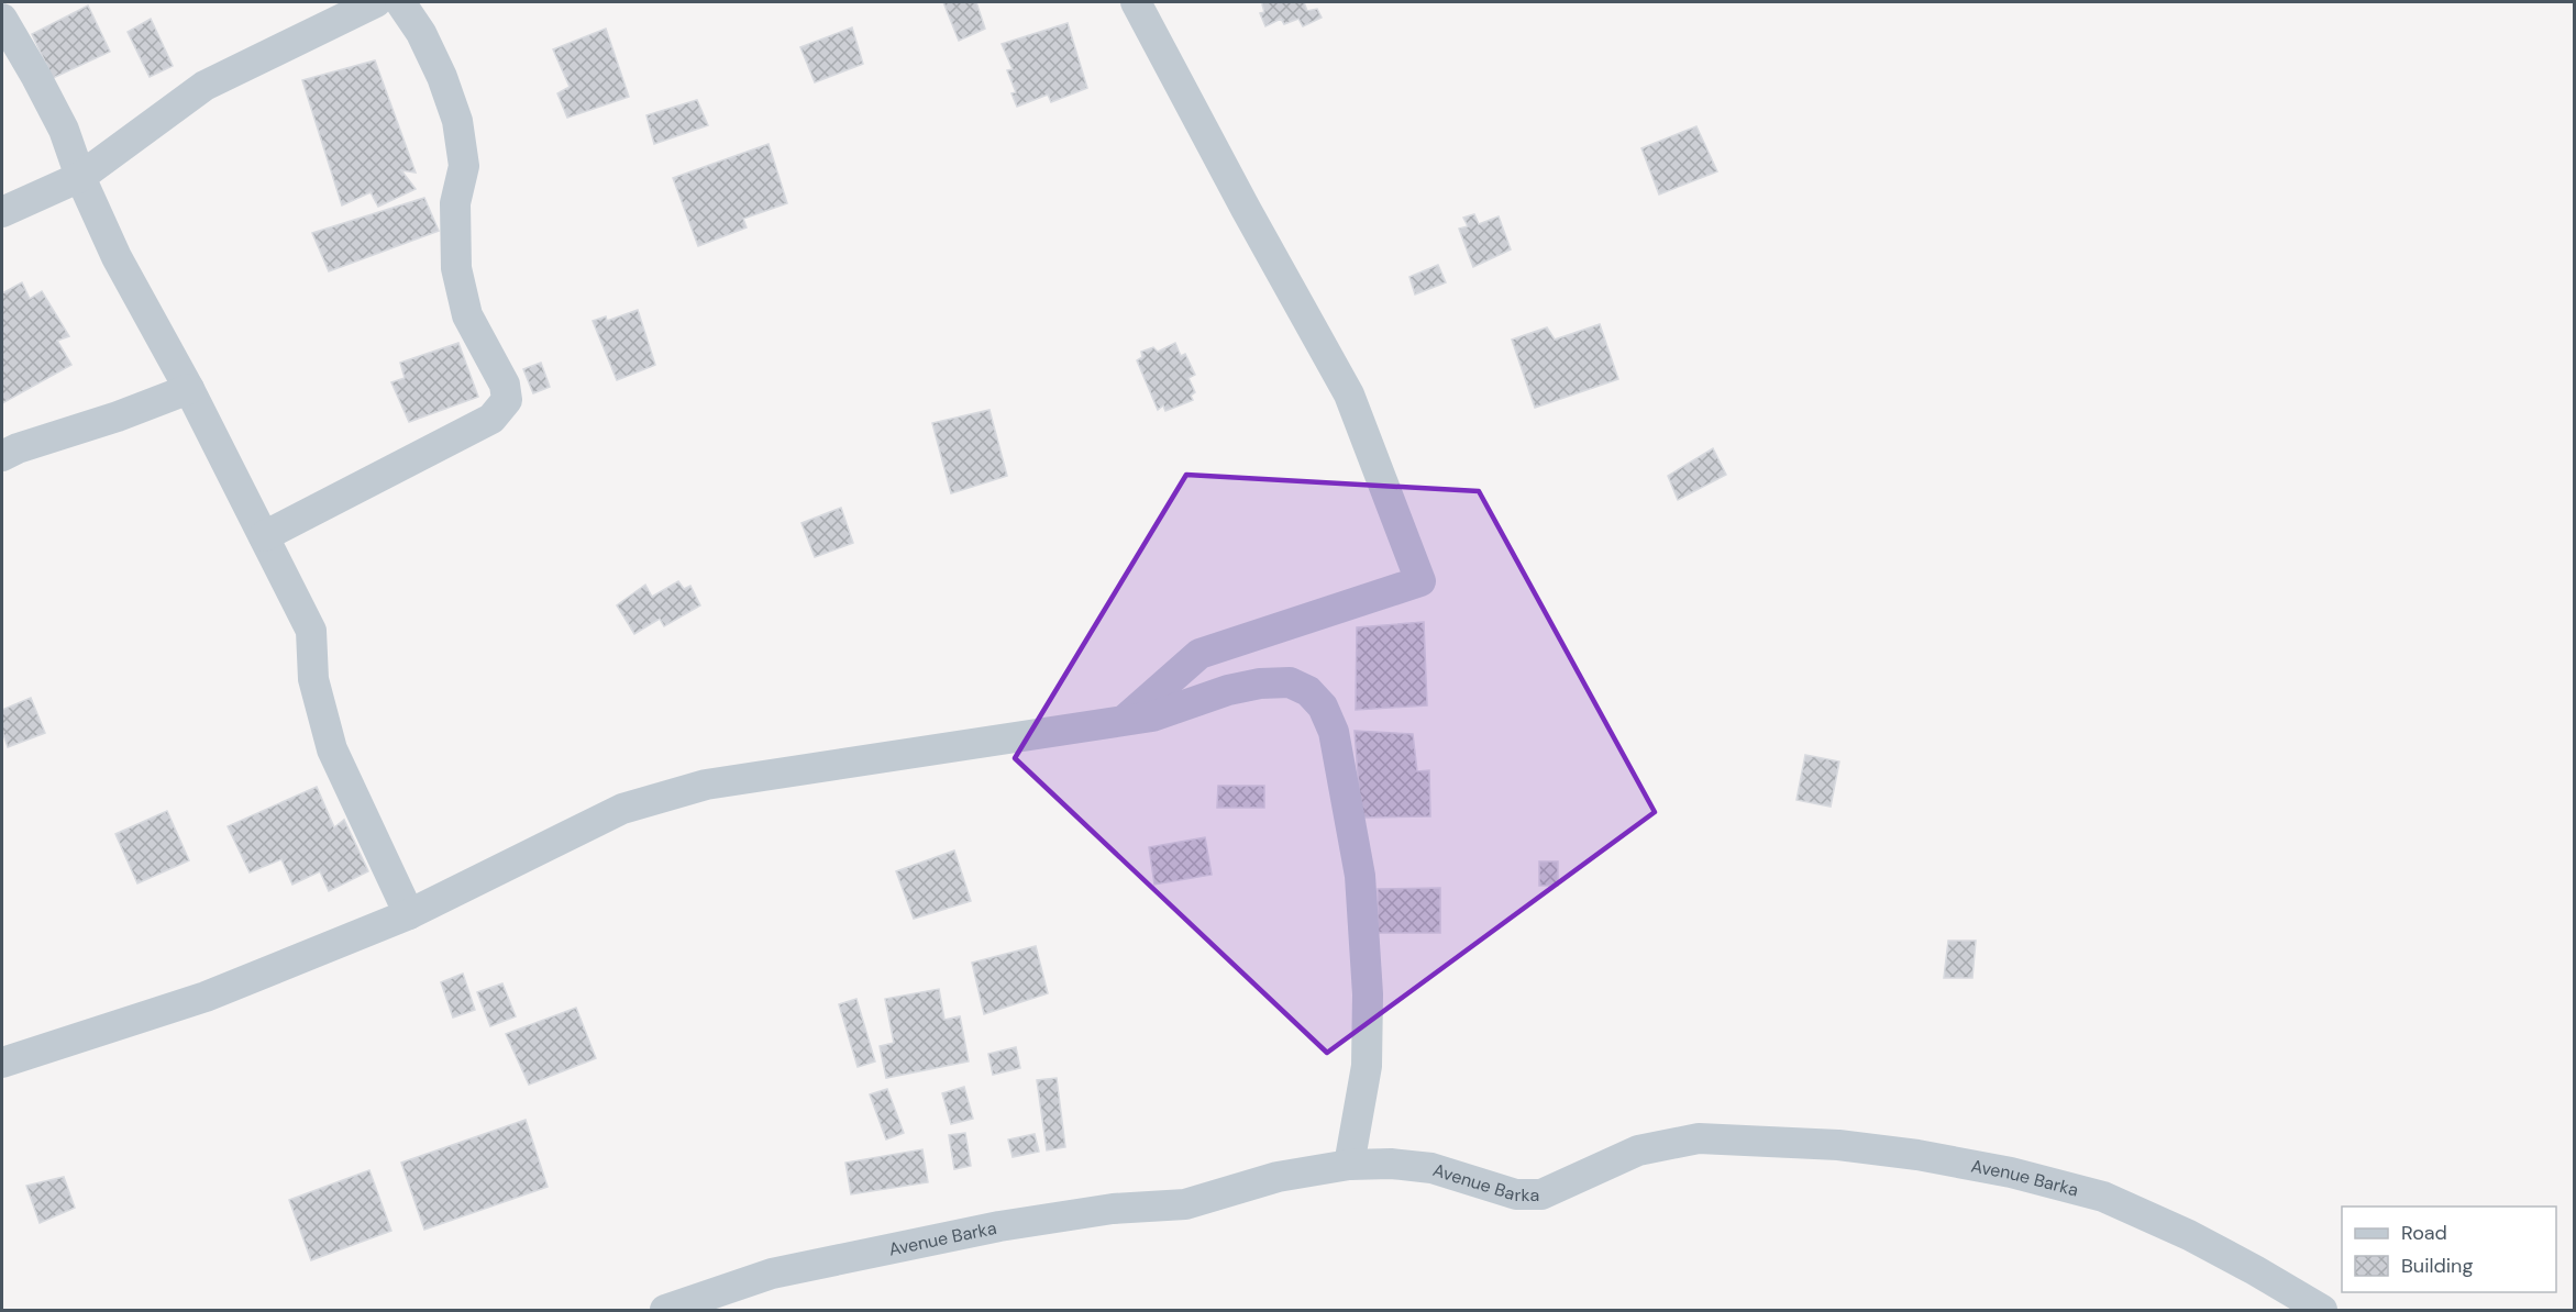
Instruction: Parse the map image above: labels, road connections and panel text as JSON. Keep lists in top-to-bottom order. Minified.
{"streets":{"street":["Avenue Barka"]},"legend":["Road","Building"]}
